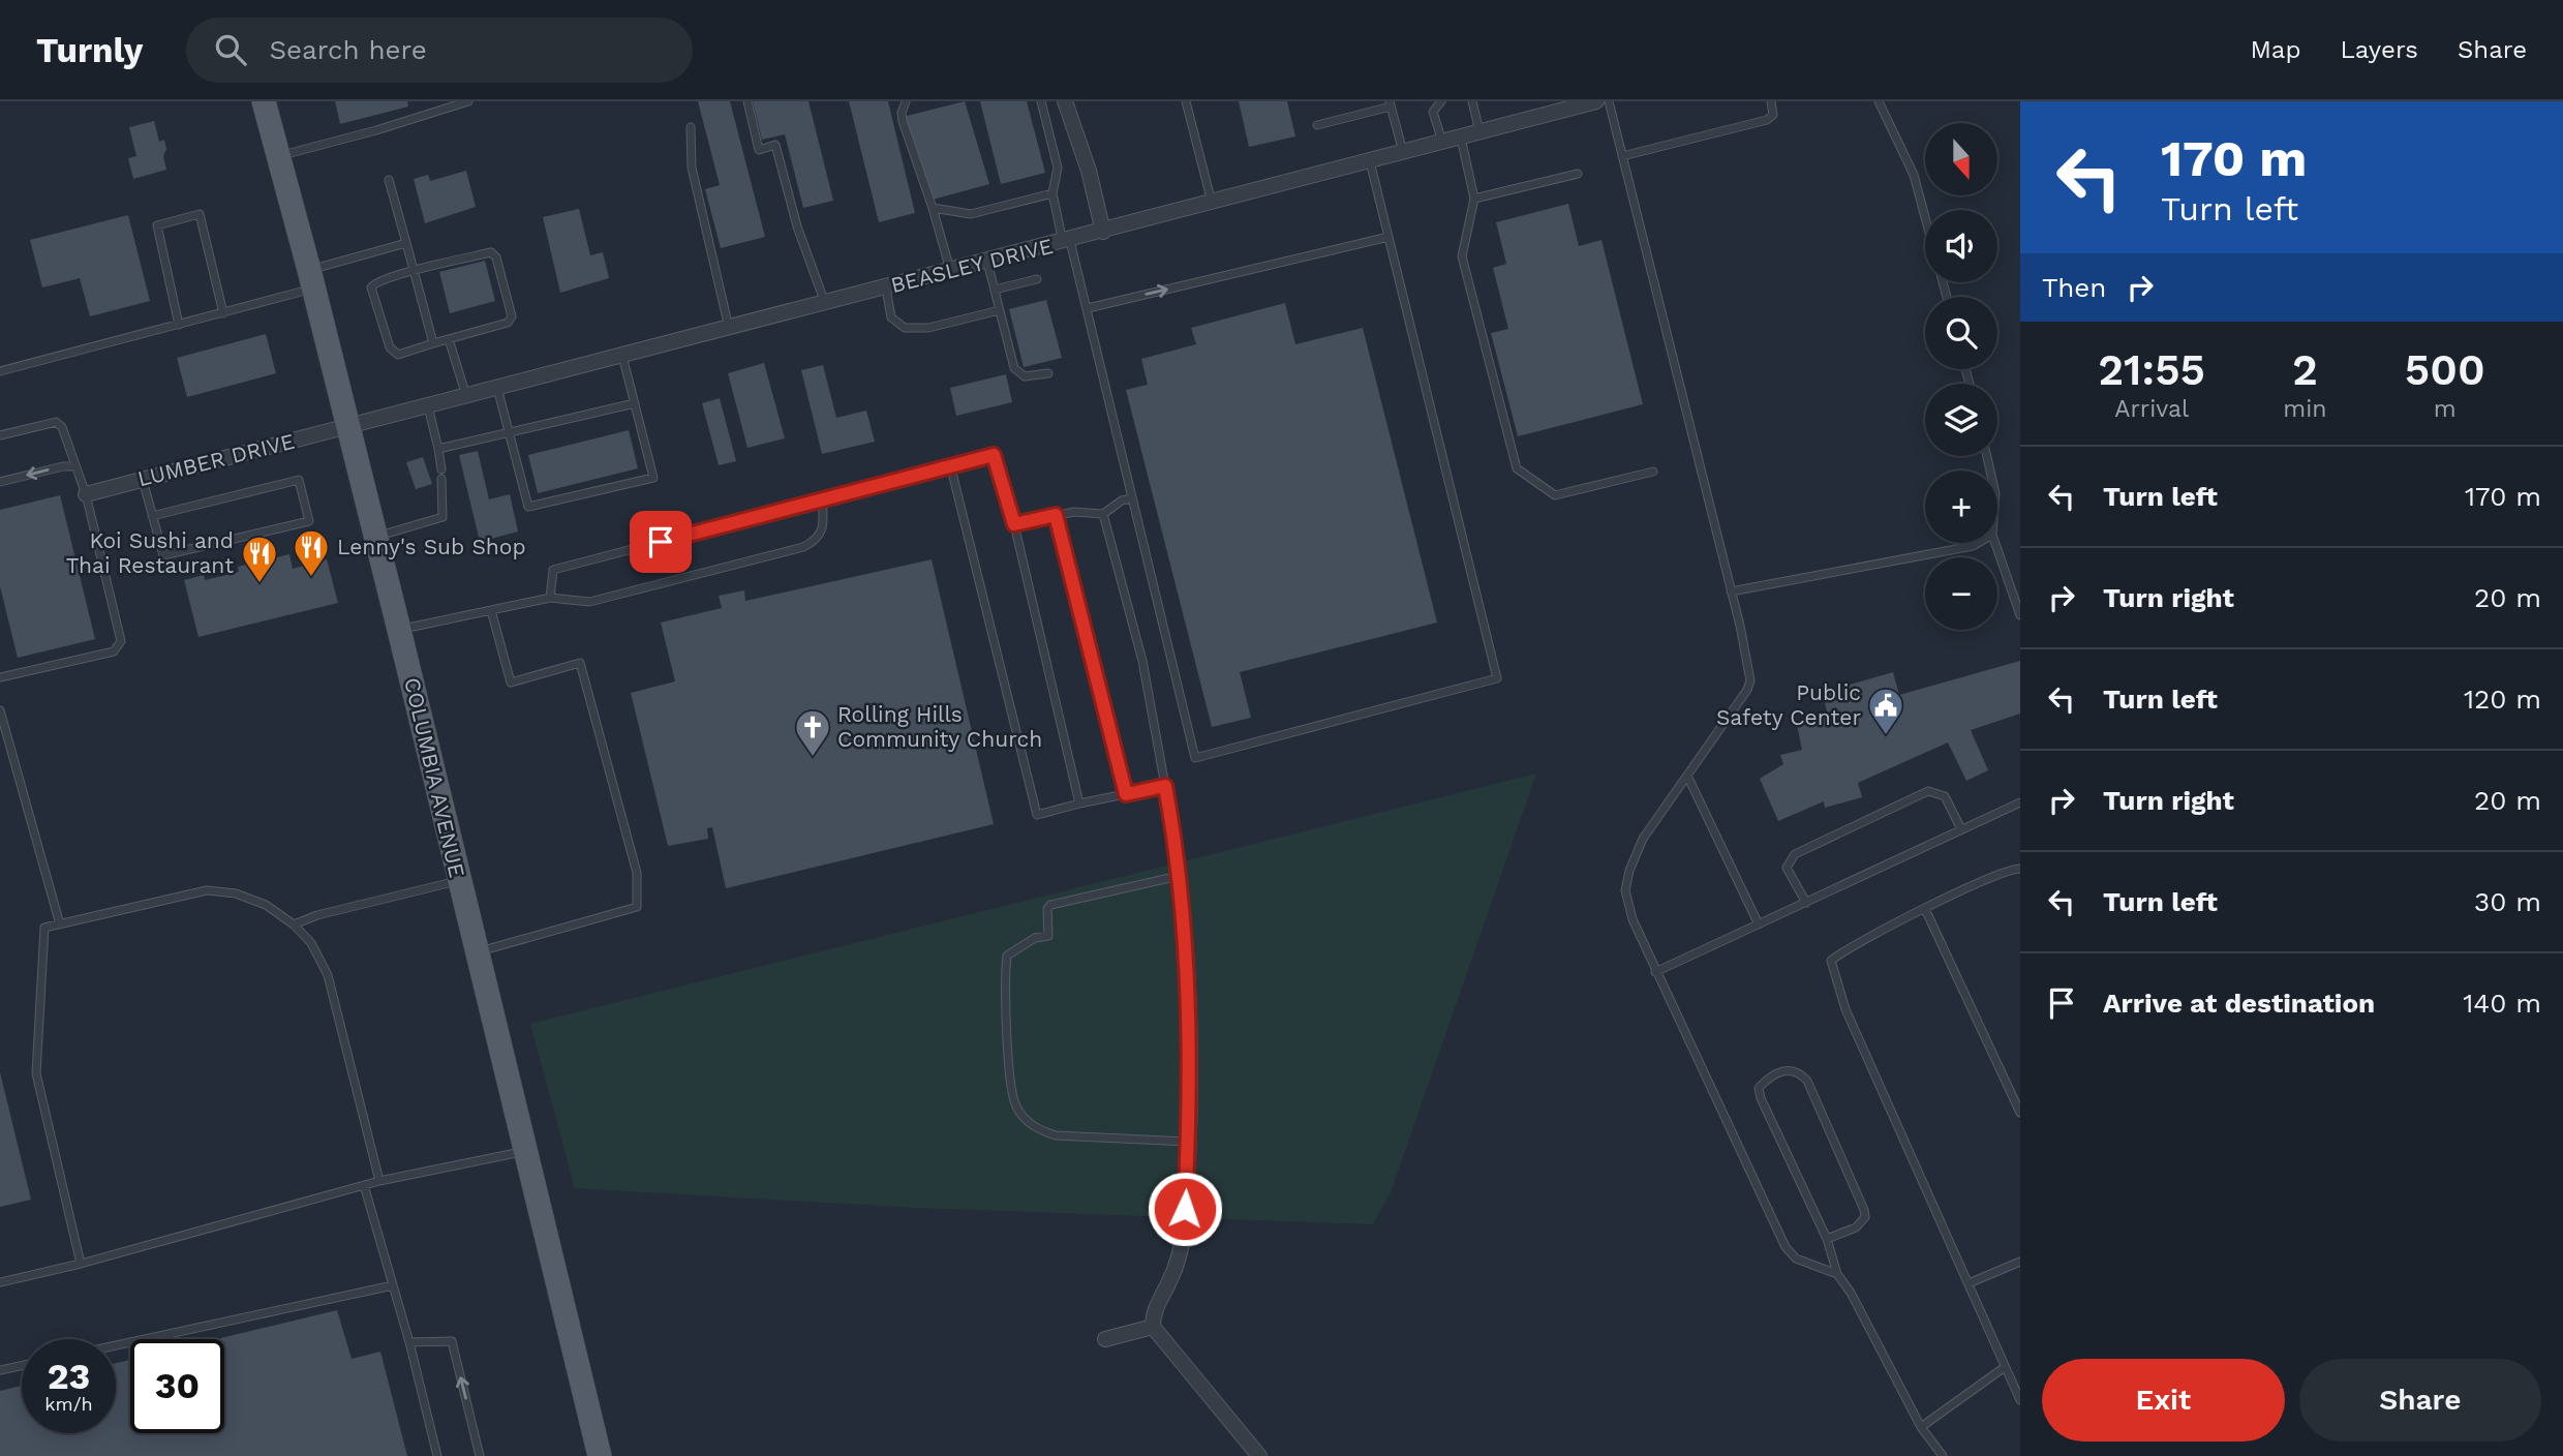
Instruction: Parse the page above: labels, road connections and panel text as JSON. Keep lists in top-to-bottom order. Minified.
{"streets":{"main road":["COLUMBIA AVENUE"],"street":["BEASLEY DRIVE","LUMBER DRIVE"]},"crossings":[["BEASLEY DRIVE","LUMBER DRIVE"],["BEASLEY DRIVE","COLUMBIA AVENUE"],["LUMBER DRIVE","COLUMBIA AVENUE"]],"places":{"restaurant":["Lenny's Sub Shop","Koi Sushi and Thai Restaurant"],"public building":["Public Safety Center"],"church":["Rolling Hills Community Church"]},"north":"bottom","page":{"header":"Turnly","search":"Search here","nav":["Map","Layers","Share"],"turn":["170 m","Turn left"],"map_buttons":["+","−"],"then":"Then","eta":["21:55","Arrival","2","min","500","m"],"list":[{"name":"Turn left","value":"170 m"},{"name":"Turn right","value":"20 m"},{"name":"Turn left","value":"120 m"},{"name":"Turn right","value":"20 m"},{"name":"Turn left","value":"30 m"},{"name":"Arrive at destination","value":"140 m"}],"speed":"23 km/h","limit":"30","buttons":["Exit","Share"]}}
